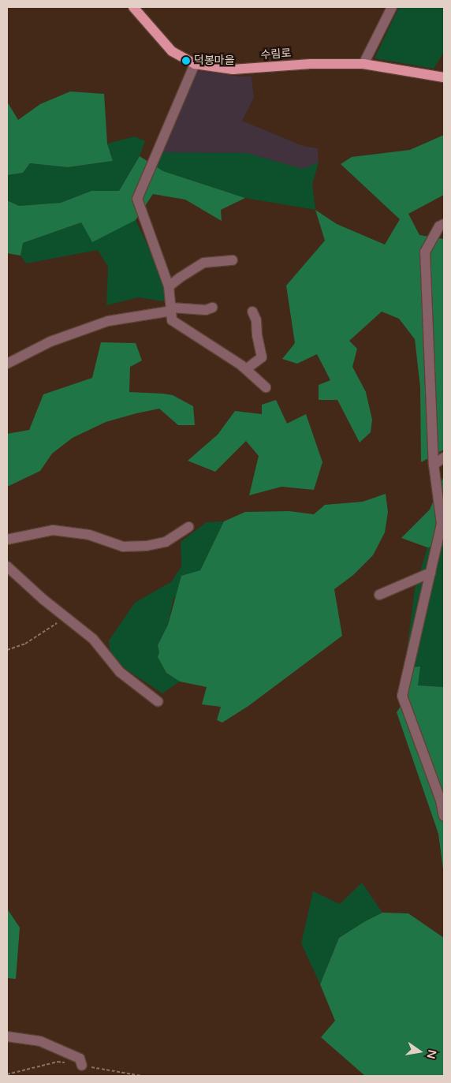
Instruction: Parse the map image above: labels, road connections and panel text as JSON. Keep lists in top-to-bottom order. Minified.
{"streets":{"main road":["수림로"]},"places":["덕봉마을"],"north":"right"}
